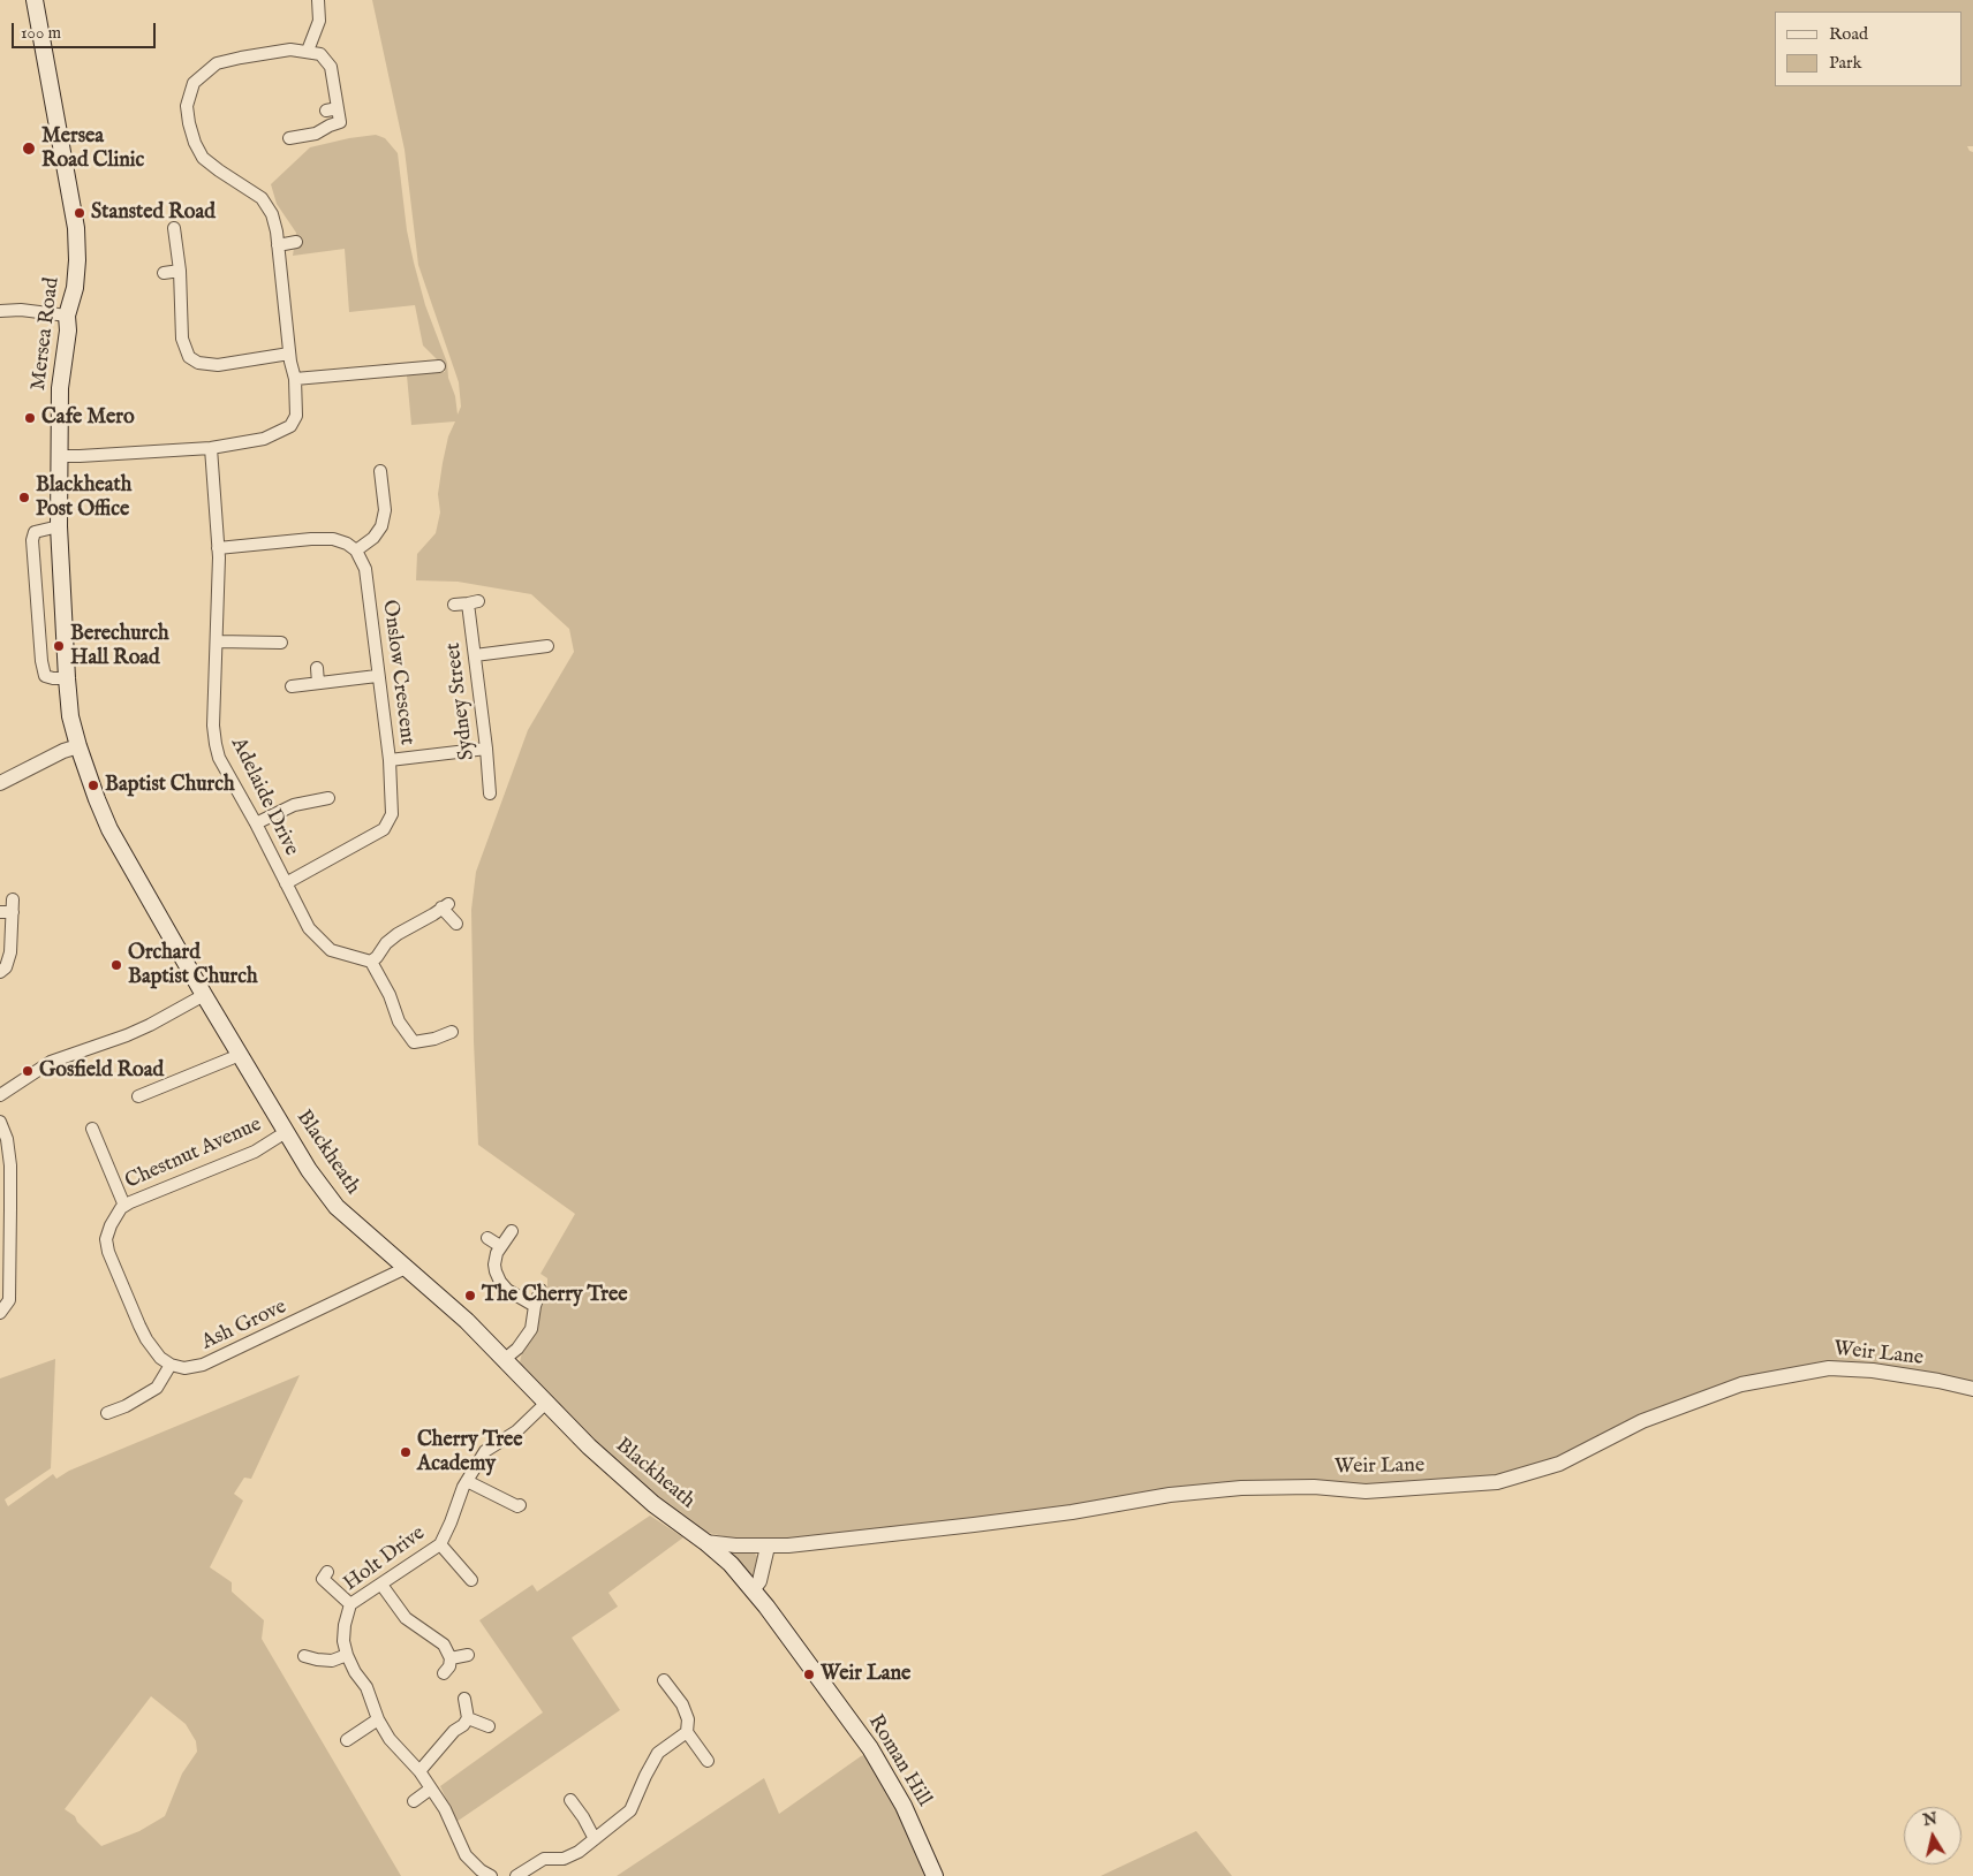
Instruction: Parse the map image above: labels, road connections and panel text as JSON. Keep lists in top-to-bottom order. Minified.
{"streets":{"main road":["Mersea Road","Blackheath","Roman Hill"],"street":["Onslow Crescent","Sydney Street","Adelaide Drive","Chestnut Avenue","Ash Grove","Weir Lane","Holt Drive"]},"crossings":[["Mersea Road","Blackheath"],["Onslow Crescent","Adelaide Drive"],["Blackheath","Chestnut Avenue"],["Blackheath","Ash Grove"],["Blackheath","Weir Lane"],["Blackheath","Holt Drive"],["Blackheath","Roman Hill"],["Chestnut Avenue","Ash Grove"],["Weir Lane","Roman Hill"]],"places":["Mersea Road Clinic","Stansted Road","Cafe Mero","Blackheath Post Office","Berechurch Hall Road","Baptist Church","Orchard Baptist Church","Gosfield Road","The Cherry Tree","Cherry Tree Academy","Weir Lane"],"legend":["Road","Park"],"scale_bar":"100 m","north":"top"}
